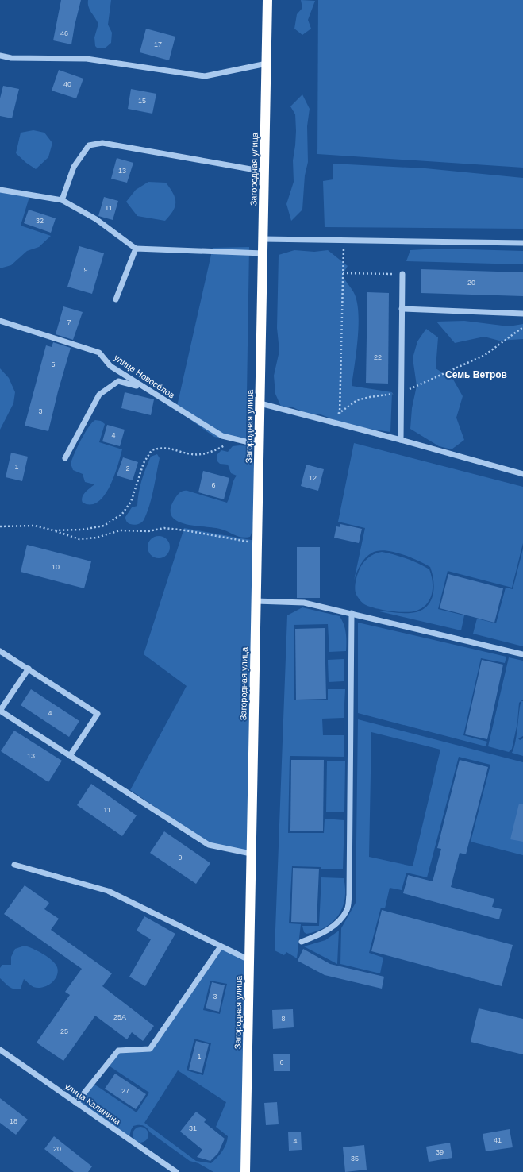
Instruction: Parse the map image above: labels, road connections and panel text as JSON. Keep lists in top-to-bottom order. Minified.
{"streets":{"highway":["Загородная улица"],"street":["улица Новосёлов","улица Калинина"]},"crossings":[["Загородная улица","улица Новосёлов"]],"districts":["Семь Ветров"],"house_numbers":["46","17","40","15","13","11","32","9","20","7","22","5","3","4","1","2","12","6","10","4","13","11","9","3","25А","8","25","1","6","27","18","31","41","4","20","39","35"]}
